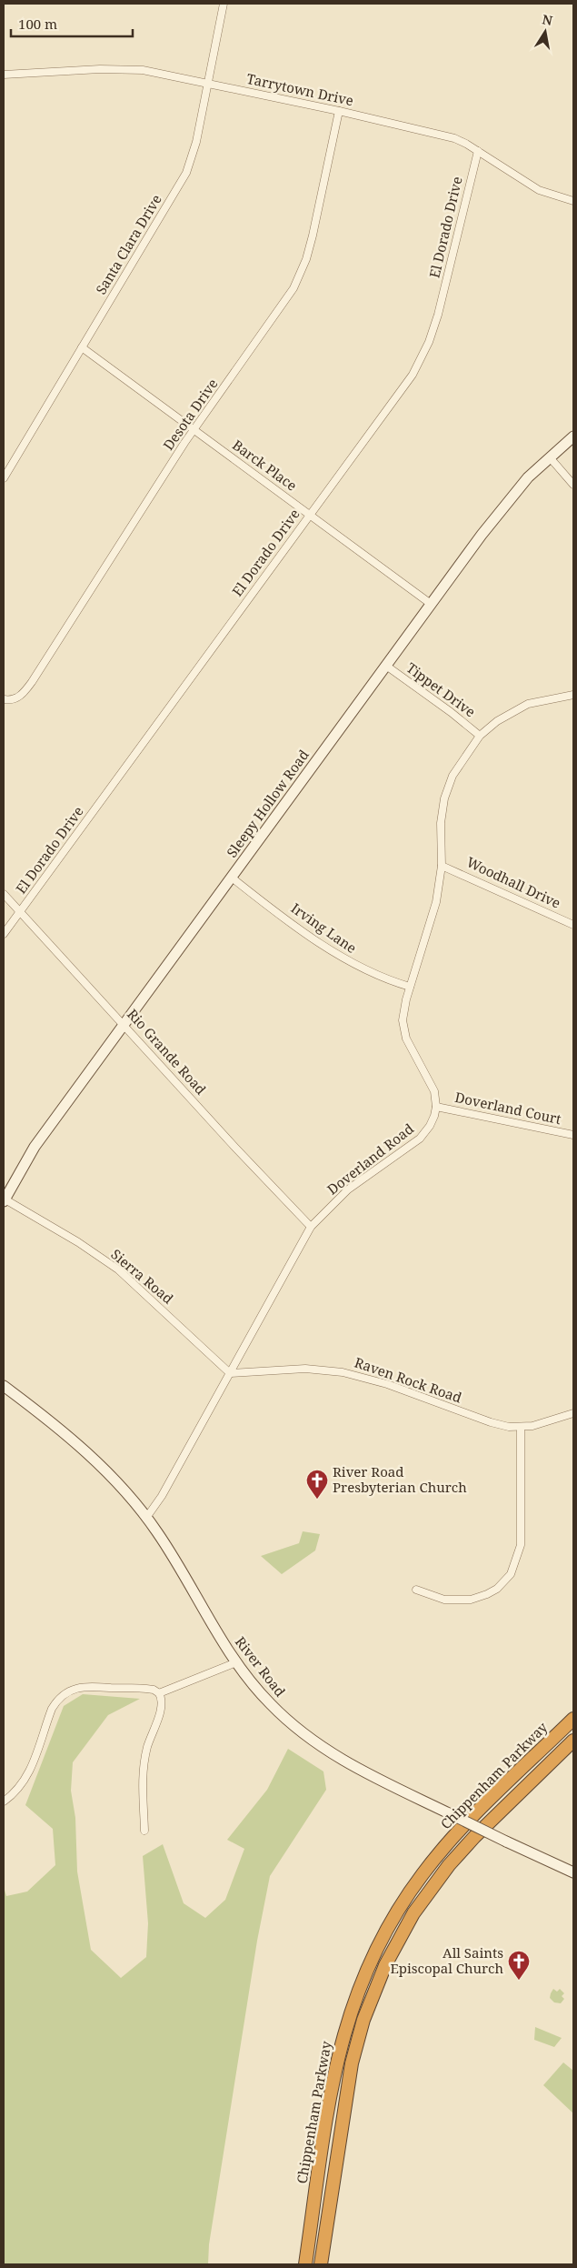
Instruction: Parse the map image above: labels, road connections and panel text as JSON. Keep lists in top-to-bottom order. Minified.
{"streets":{"highway":["Chippenham Parkway"],"street":["Tarrytown Drive","El Dorado Drive","Santa Clara Drive","Desota Drive","Barck Place","Tippet Drive","Sleepy Hollow Road","Woodhall Drive","Irving Lane","Rio Grande Road","Doverland Court","Doverland Road","Sierra Road","Raven Rock Road","River Road"]},"crossings":[["Tarrytown Drive","El Dorado Drive"],["Tarrytown Drive","Santa Clara Drive"],["Tarrytown Drive","Desota Drive"],["El Dorado Drive","Barck Place"],["El Dorado Drive","Rio Grande Road"],["Santa Clara Drive","Barck Place"],["Desota Drive","Barck Place"],["Barck Place","Sleepy Hollow Road"],["Tippet Drive","Sleepy Hollow Road"],["Sleepy Hollow Road","Irving Lane"],["Sleepy Hollow Road","Rio Grande Road"],["Sleepy Hollow Road","Sierra Road"],["Rio Grande Road","Doverland Road"],["Doverland Court","Doverland Road"],["Doverland Road","Sierra Road"],["Doverland Road","Raven Rock Road"],["Doverland Road","River Road"],["Sierra Road","Raven Rock Road"]],"places":{"church":["River Road Presbyterian Church","All Saints Episcopal Church"]},"scale_bar":"100 m","north":"top"}
